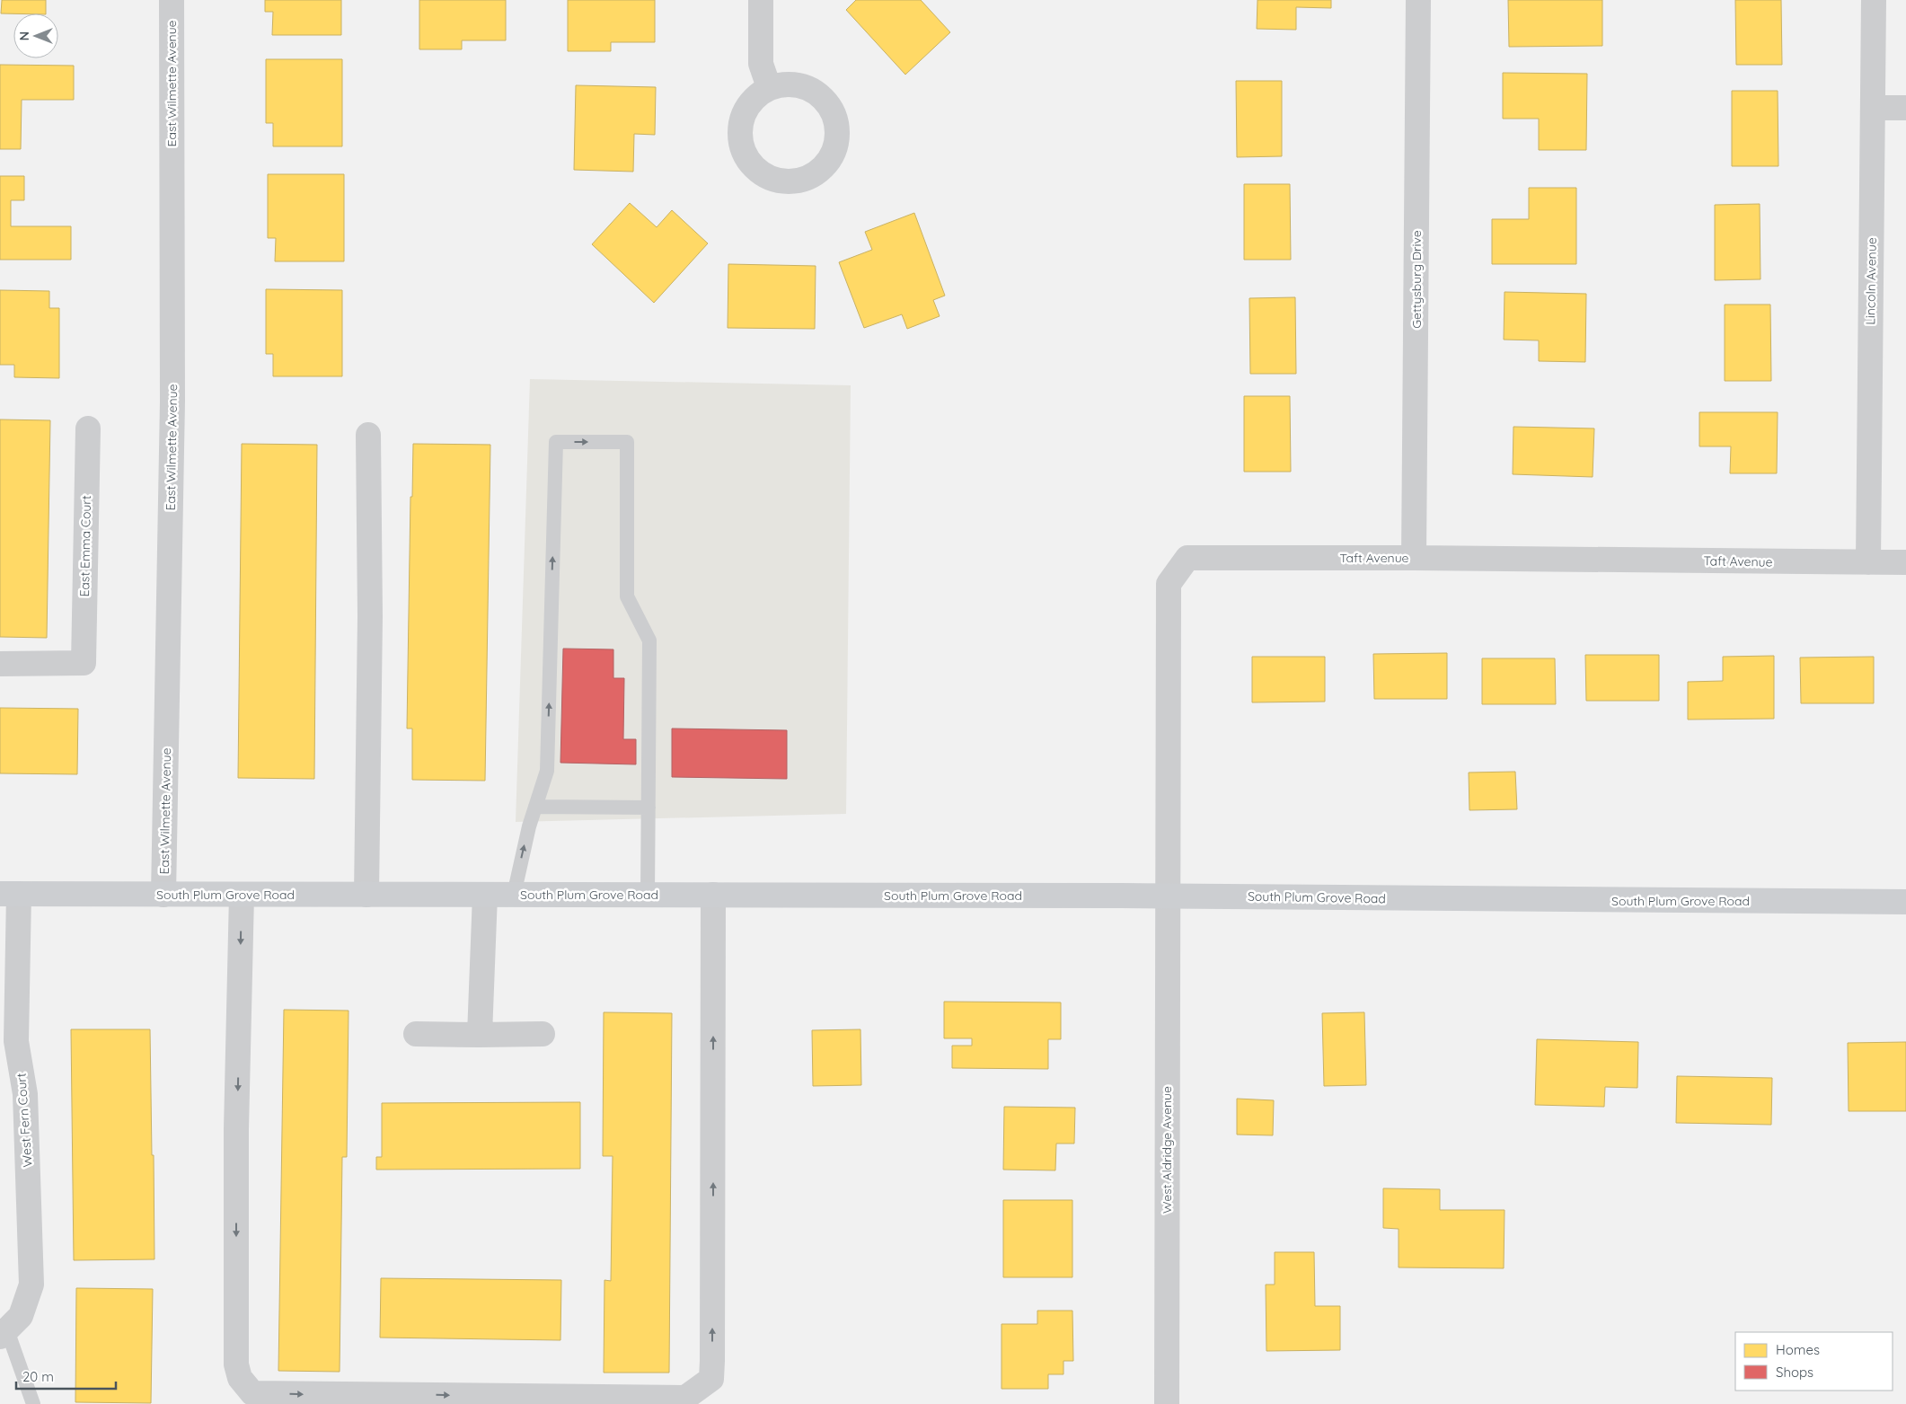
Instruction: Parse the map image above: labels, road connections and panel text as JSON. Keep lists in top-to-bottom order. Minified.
{"streets":{"main road":["South Plum Grove Road"],"street":["East Wilmette Avenue","Gettysburg Drive","Lincoln Avenue","East Emma Court","Taft Avenue","West Fern Court","West Aldridge Avenue"]},"crossings":[["East Wilmette Avenue","South Plum Grove Road"],["Gettysburg Drive","Taft Avenue"],["Lincoln Avenue","Taft Avenue"],["Taft Avenue","South Plum Grove Road"],["Taft Avenue","West Aldridge Avenue"],["South Plum Grove Road","West Fern Court"],["South Plum Grove Road","West Aldridge Avenue"]],"legend":["Homes","Shops"],"scale_bar":"20 m","north":"left"}
